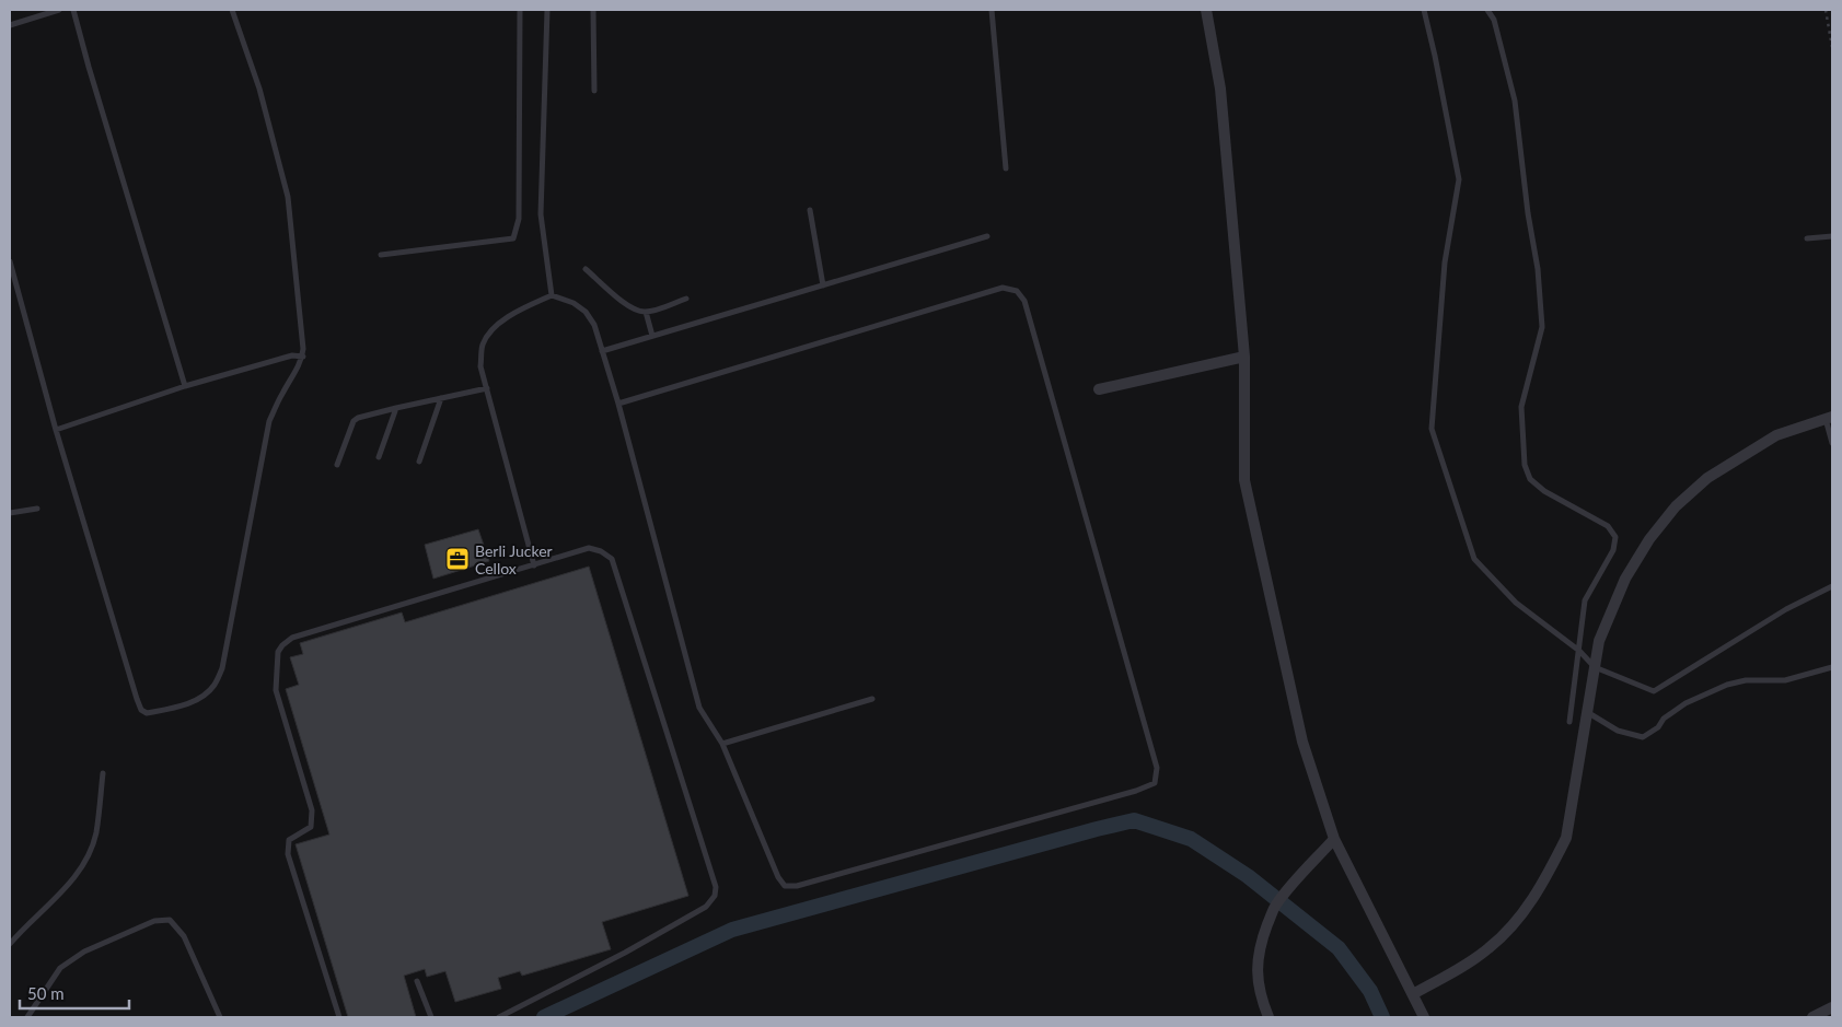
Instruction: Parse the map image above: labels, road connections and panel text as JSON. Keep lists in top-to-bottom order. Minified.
{"places":{"office":["Berli Jucker Cellox"]},"scale_bar":"50 m"}
